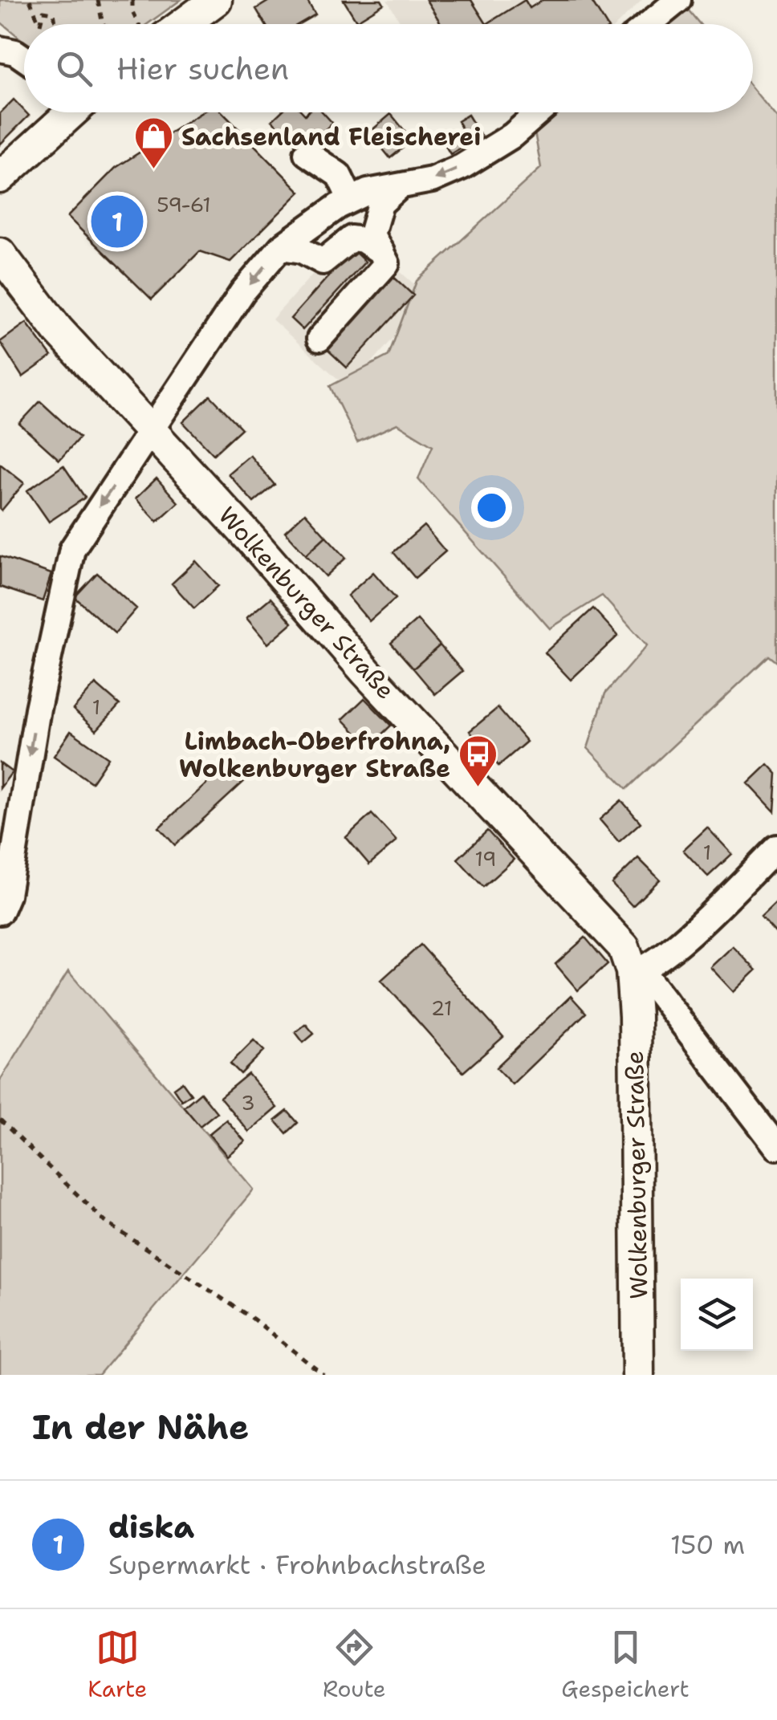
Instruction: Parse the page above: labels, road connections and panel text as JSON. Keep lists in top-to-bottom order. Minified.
{"streets":{"main road":["Wolkenburger Straße"]},"places":{"shop":["Sachsenland Fleischerei"],"bus stop":["Limbach-Oberfrohna, Wolkenburger Straße"]},"house_numbers":["59-61","1","1","19","21","3"],"page":{"search":"Hier suchen","pins":"1","heading":"In der Nähe","list":[{"mark":"1","name":"diska","note":"Supermarkt · Frohnbachstraße","value":"150 m"}],"nav":["Karte","Route","Gespeichert"]}}
